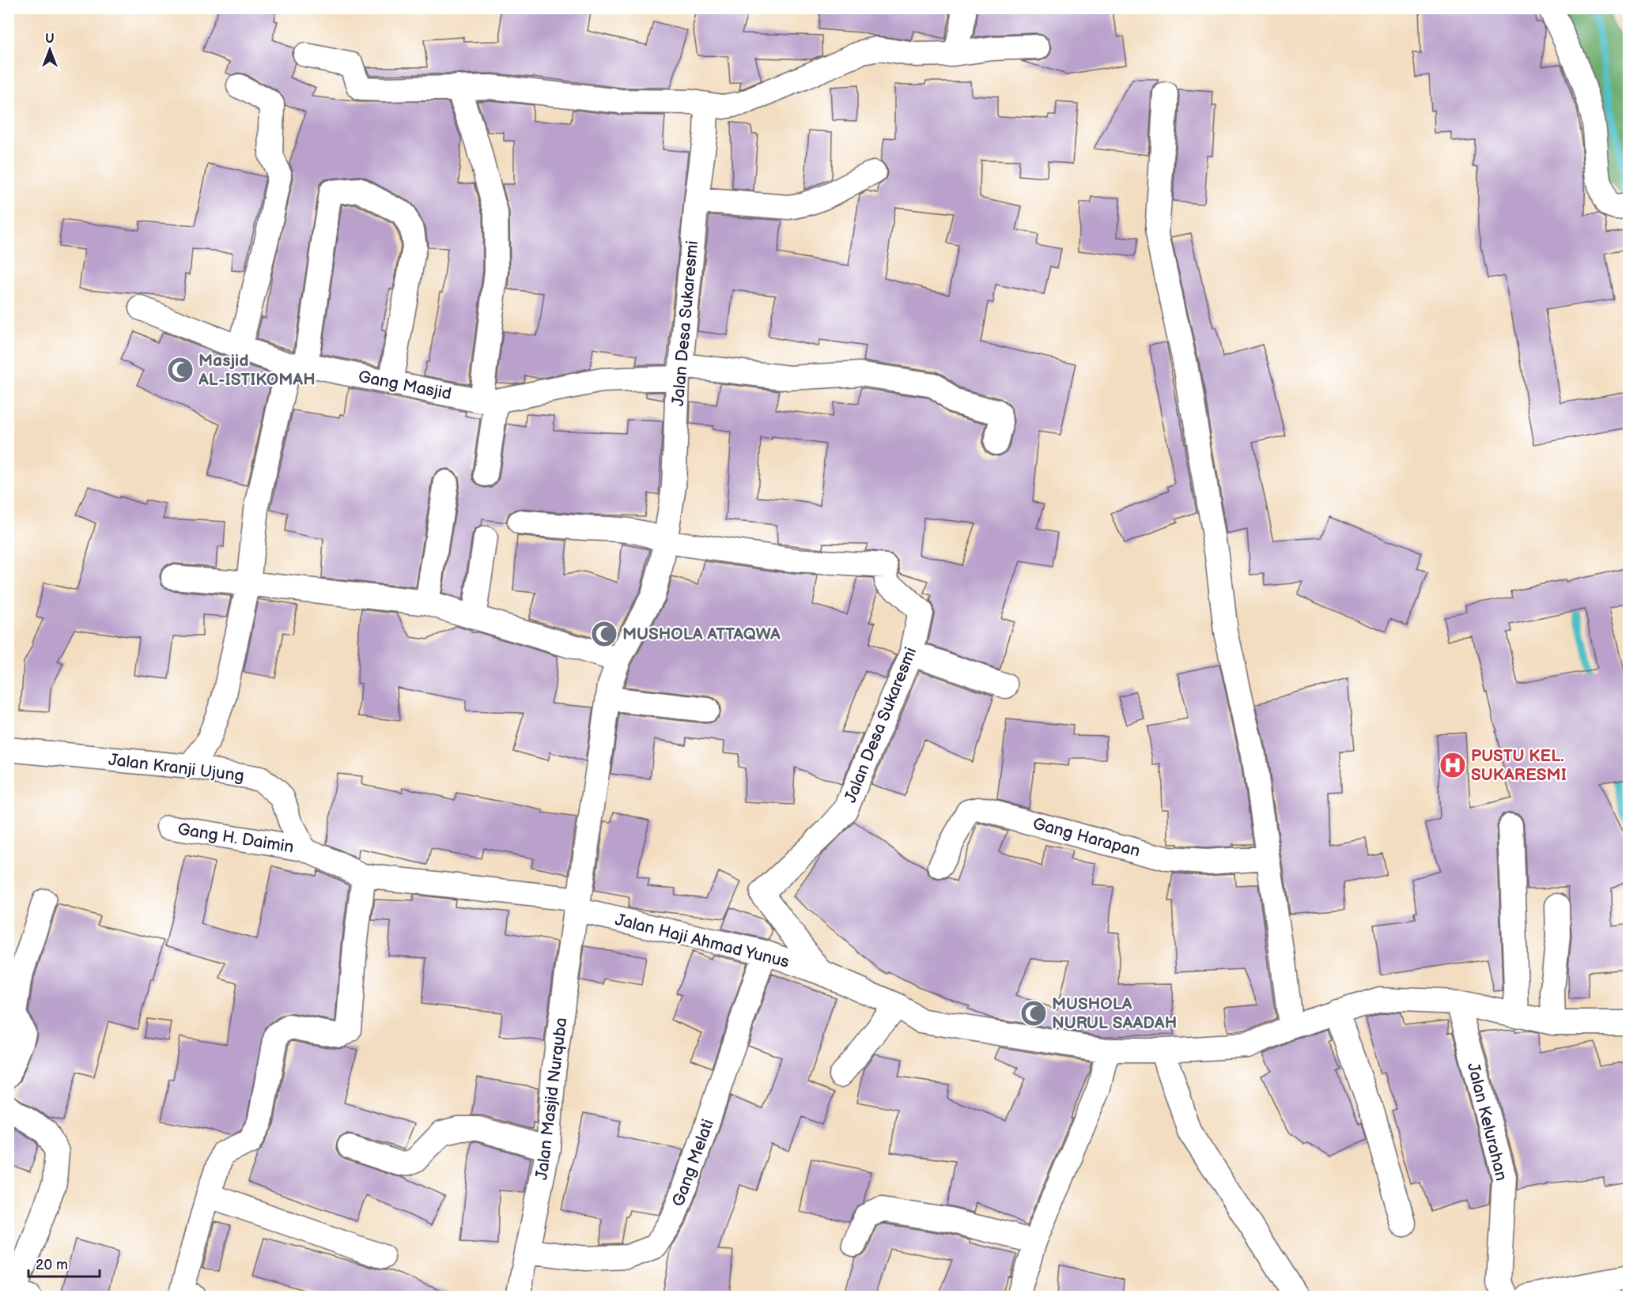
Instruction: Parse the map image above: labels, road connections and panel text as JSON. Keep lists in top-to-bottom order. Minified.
{"streets":{"street":["Jalan Desa Sukaresmi","Gang Masjid","Jalan Kranji Ujung","Gang Harapan","Gang H. Daimin","Jalan Haji Ahmad Yunus","Jalan Masjid Nurquba","Jalan Kelurahan","Gang Melati"]},"crossings":[["Jalan Desa Sukaresmi","Gang Masjid"],["Jalan Desa Sukaresmi","Jalan Haji Ahmad Yunus"],["Jalan Desa Sukaresmi","Jalan Masjid Nurquba"],["Jalan Kranji Ujung","Gang H. Daimin"],["Jalan Kranji Ujung","Jalan Haji Ahmad Yunus"],["Gang H. Daimin","Jalan Haji Ahmad Yunus"],["Jalan Haji Ahmad Yunus","Jalan Masjid Nurquba"],["Jalan Haji Ahmad Yunus","Jalan Kelurahan"],["Jalan Haji Ahmad Yunus","Gang Melati"],["Jalan Masjid Nurquba","Gang Melati"]],"places":{"mosque":["Masjid AL-ISTIKOMAH","MUSHOLA ATTAQWA","MUSHOLA NURUL SAADAH"],"hospital":["PUSTU KEL. SUKARESMI"]},"scale_bar":"20 m","north":"top"}
